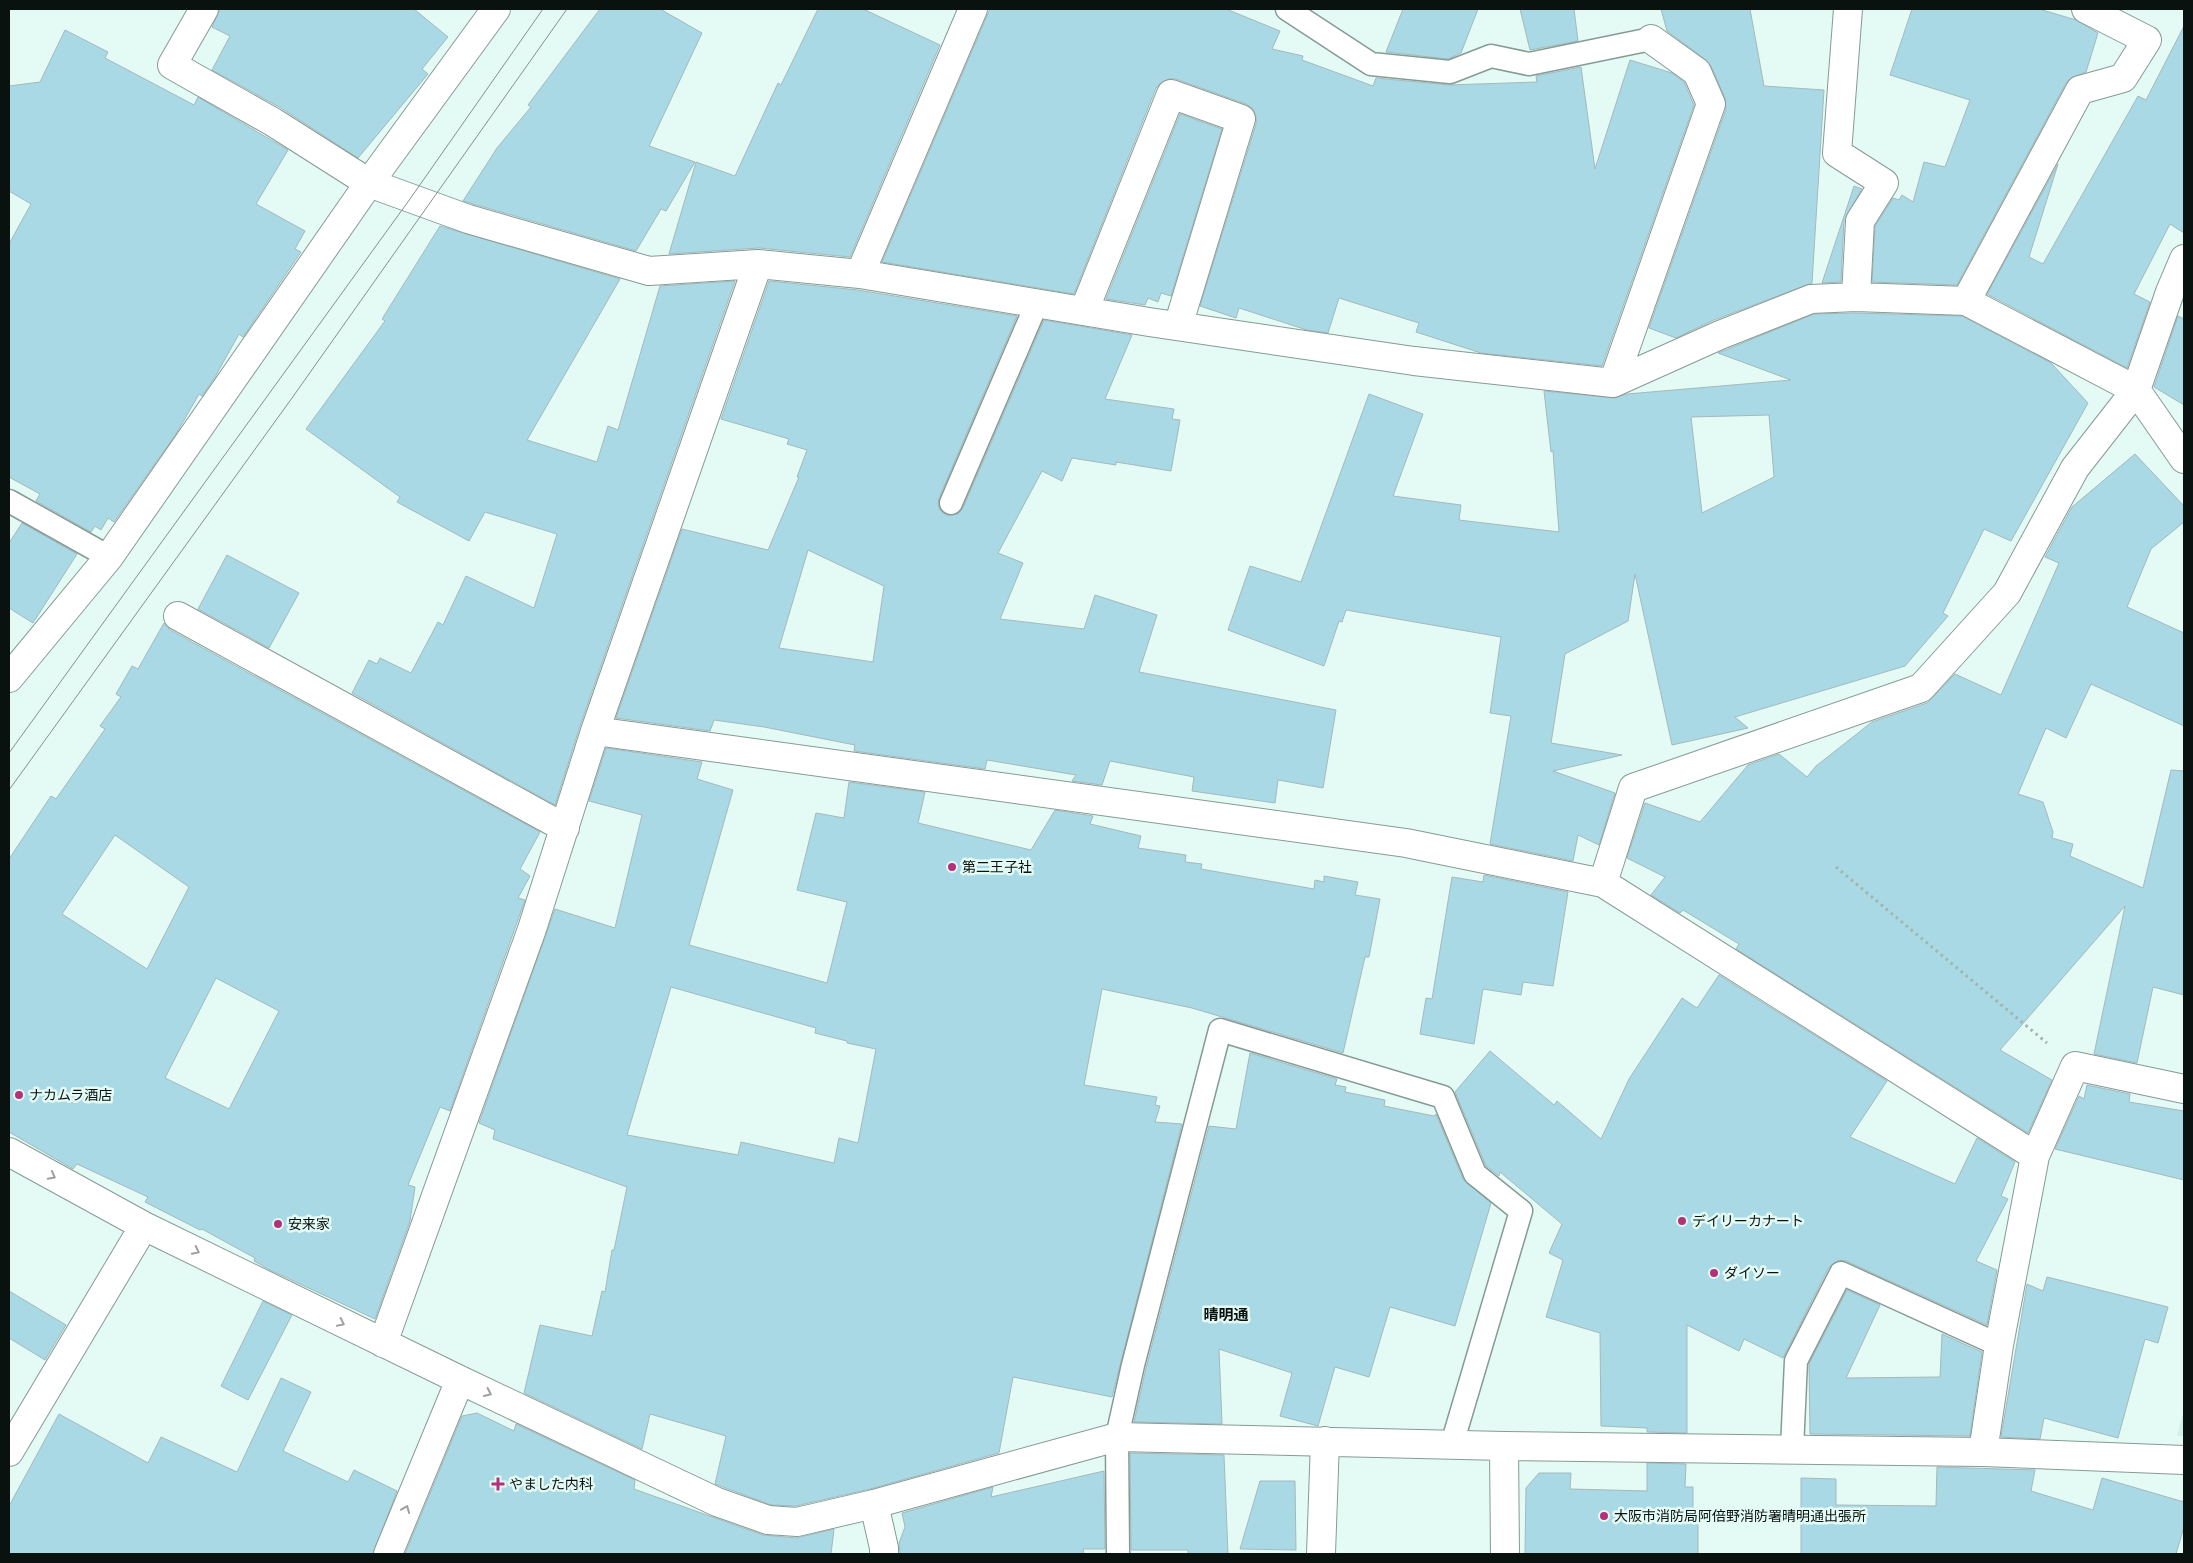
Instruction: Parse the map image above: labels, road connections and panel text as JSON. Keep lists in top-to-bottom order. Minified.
{"districts":["晴明通"],"places":{"other":["第二王子社","ナカムラ酒店","デイリーカナート","安来家","ダイソー","大阪市消防局阿倍野消防署晴明通出張所"],"health":["やました内科"]}}
